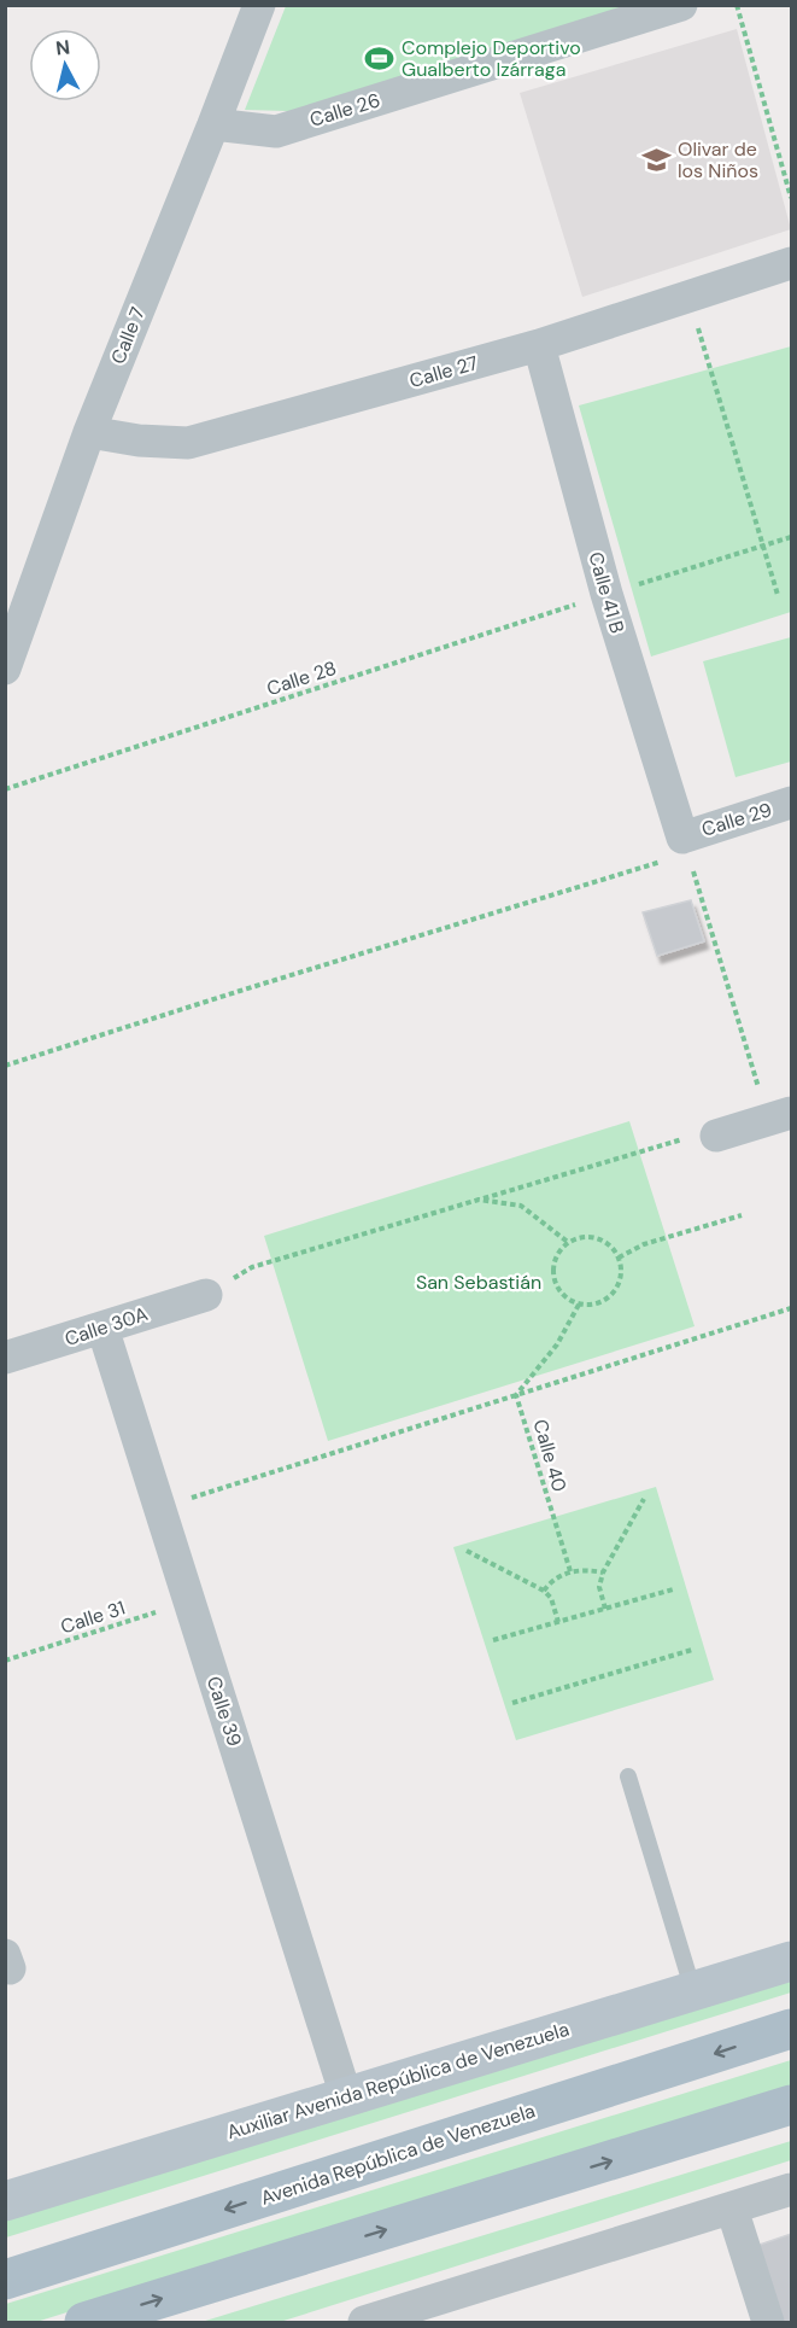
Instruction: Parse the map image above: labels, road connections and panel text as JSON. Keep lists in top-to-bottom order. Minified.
{"streets":{"main road":["Avenida República de Venezuela"],"street":["Calle 26","Calle 7","Calle 27","Calle 41 B","Calle 29","Calle 30A","Calle 39","Auxiliar Avenida República de Venezuela"],"path":["Calle 28","Calle 40","Calle 31"]},"crossings":[["Calle 26","Calle 7"],["Calle 7","Calle 27"],["Calle 27","Calle 41 B"],["Calle 41 B","Calle 28"],["Calle 41 B","Calle 29"],["Calle 30A","Calle 39"],["Calle 31","Calle 39"],["Calle 39","Auxiliar Avenida República de Venezuela"]],"parks":["San Sebastián"],"places":{"sports":["Complejo Deportivo Gualberto Izárraga"],"school or university":["Olivar de los Niños"]},"north":"top"}
